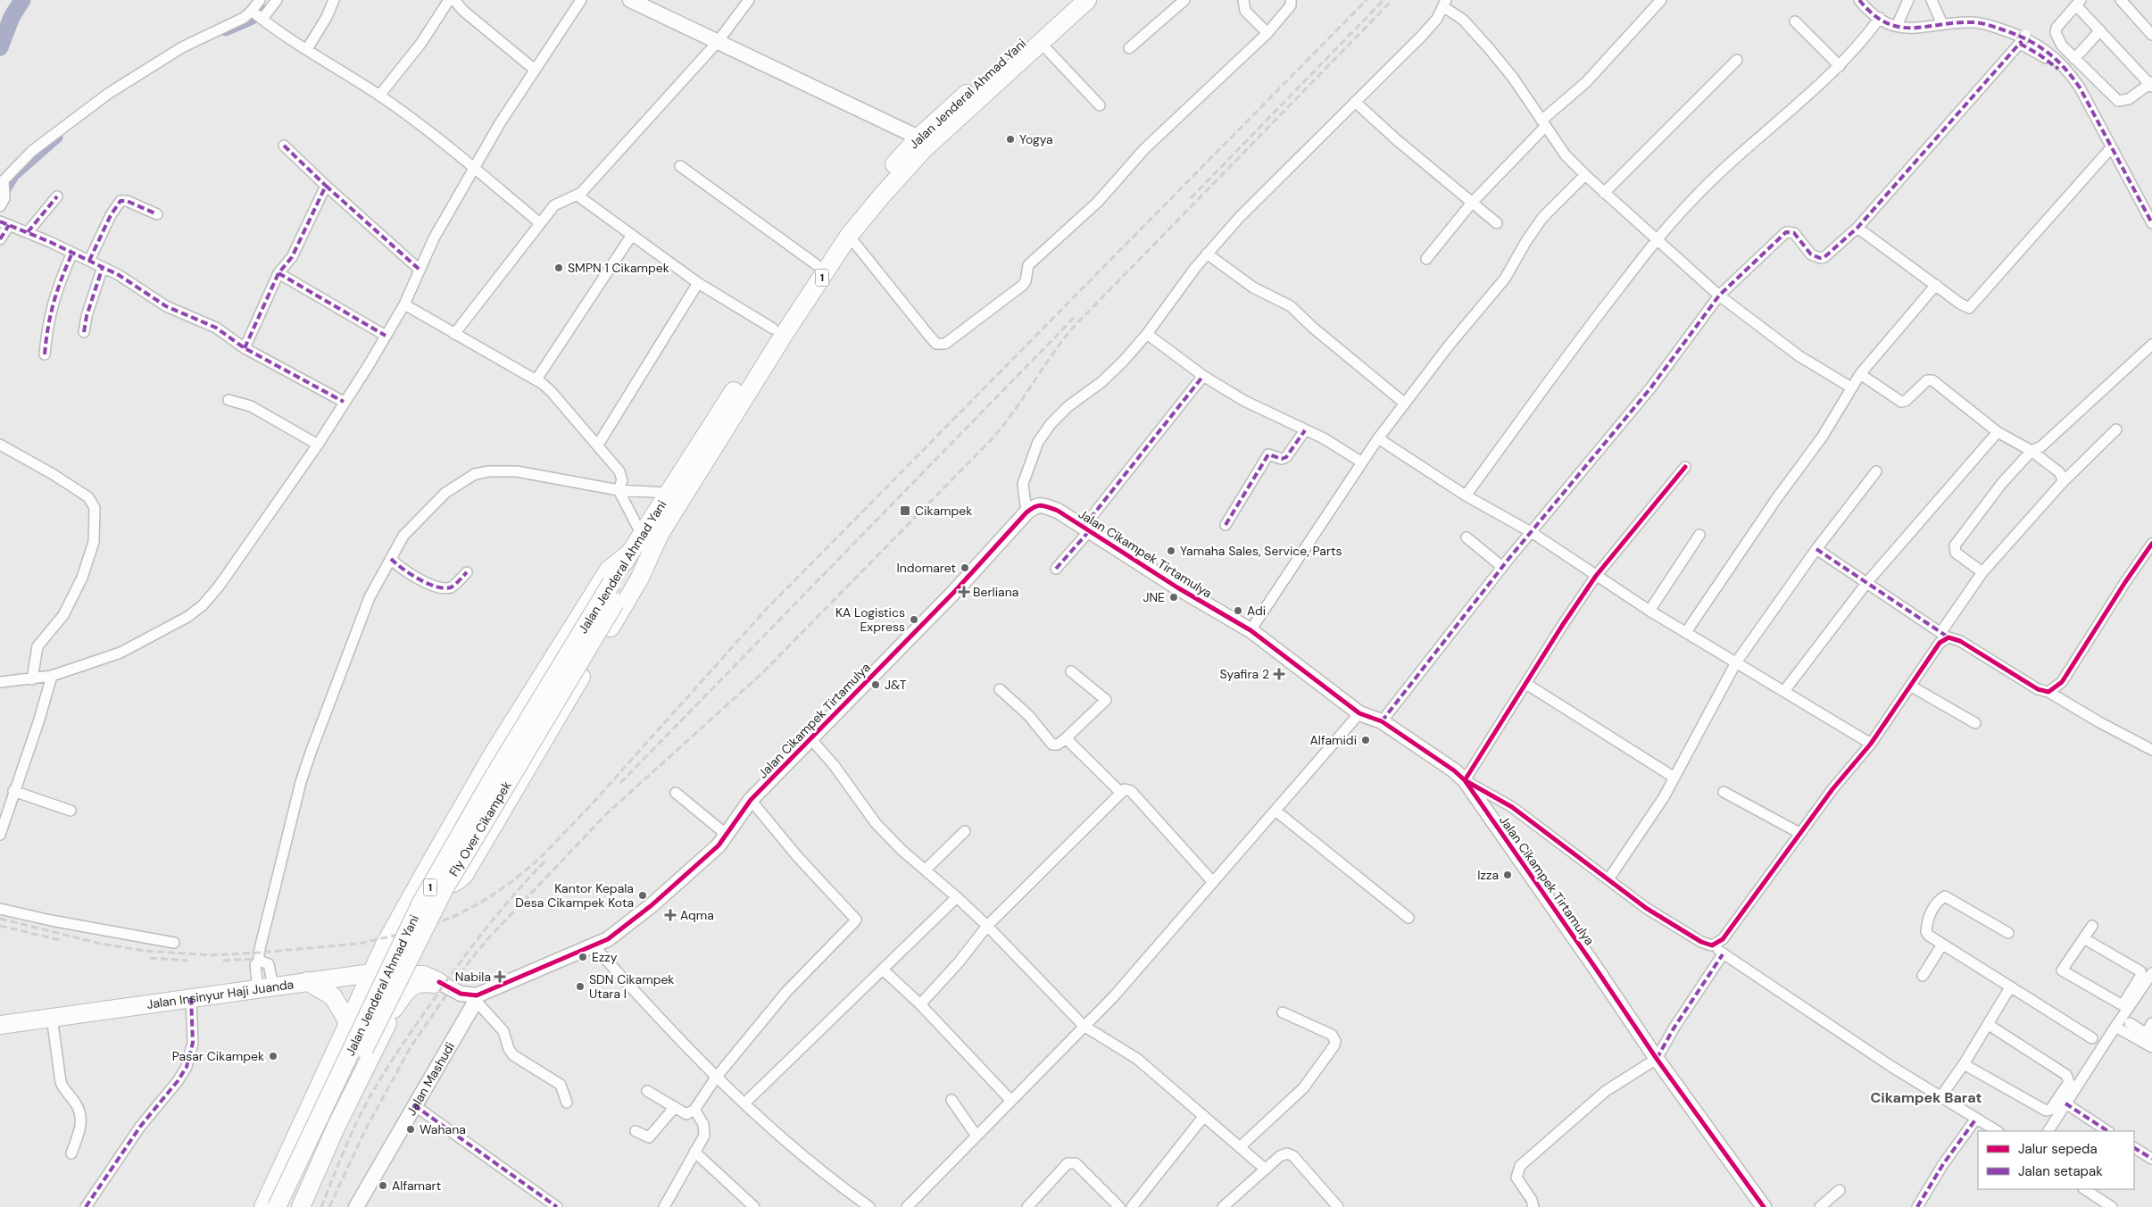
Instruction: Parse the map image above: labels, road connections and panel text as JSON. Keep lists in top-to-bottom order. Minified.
{"streets":{"highway":["Jalan Jenderal Ahmad Yani","1","Fly Over Cikampek","Jalan Insinyur Haji Juanda"],"street":["Jalan Cikampek Tirtamulya","Jalan Mashudi"]},"crossings":[["Jalan Jenderal Ahmad Yani","Fly Over Cikampek"],["Jalan Cikampek Tirtamulya","Jalan Mashudi"]],"districts":["Cikampek Barat"],"places":{"other":["Yogya","SMPN 1 Cikampek","Yamaha Sales, Service, Parts","Indomaret","JNE","Adi","KA Logistics Express","J&T","Alfamidi","Izza","Kantor Kepala Desa Cikampek Kota","Ezzy","SDN Cikampek Utara I","Pasar Cikampek","Wahana","Alfamart"],"transit":["Cikampek"],"health":["Berliana","Syafira 2","Aqma","Nabila"]},"legend":["Jalur sepeda","Jalan setapak"]}
